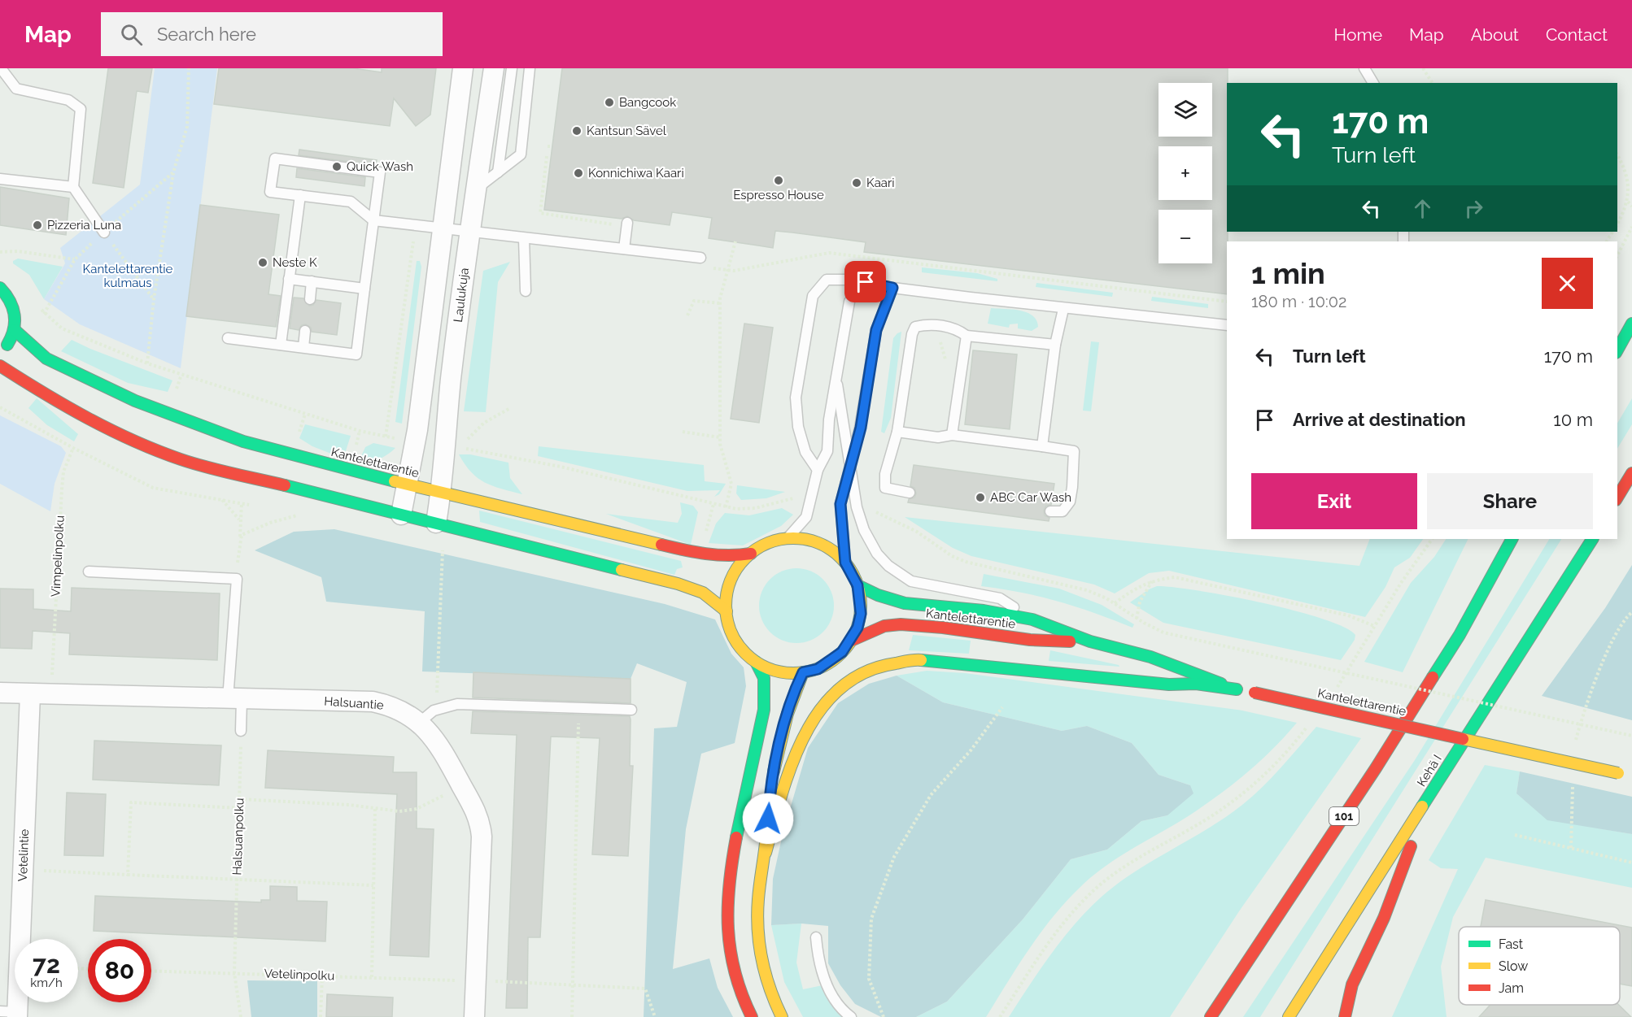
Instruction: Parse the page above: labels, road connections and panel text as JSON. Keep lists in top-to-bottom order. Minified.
{"streets":{"main road":["Kantelettarentie","Kehä I","101"],"street":["Laulukuja","Halsuantie","Vetelintie"],"path":["Vimpelinpolku","Halsuanpolku","Vetelinpolku"]},"crossings":[["Laulukuja","Kantelettarentie"],["Halsuantie","Vetelintie"],["Halsuanpolku","Vetelinpolku"]],"parks":["Kantelettarentie kulmaus"],"places":["Bangcook","Kantsun Sävel","Quick Wash","Konnichiwa Kaari","Espresso House","Kaari","Pizzeria Luna","Neste K","ABC Car Wash"],"legend":["Fast","Slow","Jam"],"page":{"header":"Map","search":"Search here","nav":["Home","Map","About","Contact"],"map_buttons":["+","−"],"turn":["170 m","Turn left"],"heading":["1 min","180 m · 10:02"],"list":[{"name":"Turn left","value":"170 m"},{"name":"Arrive at destination","value":"10 m"}],"buttons":["Exit","Share"],"speed":"72 km/h","limit":"80"}}
